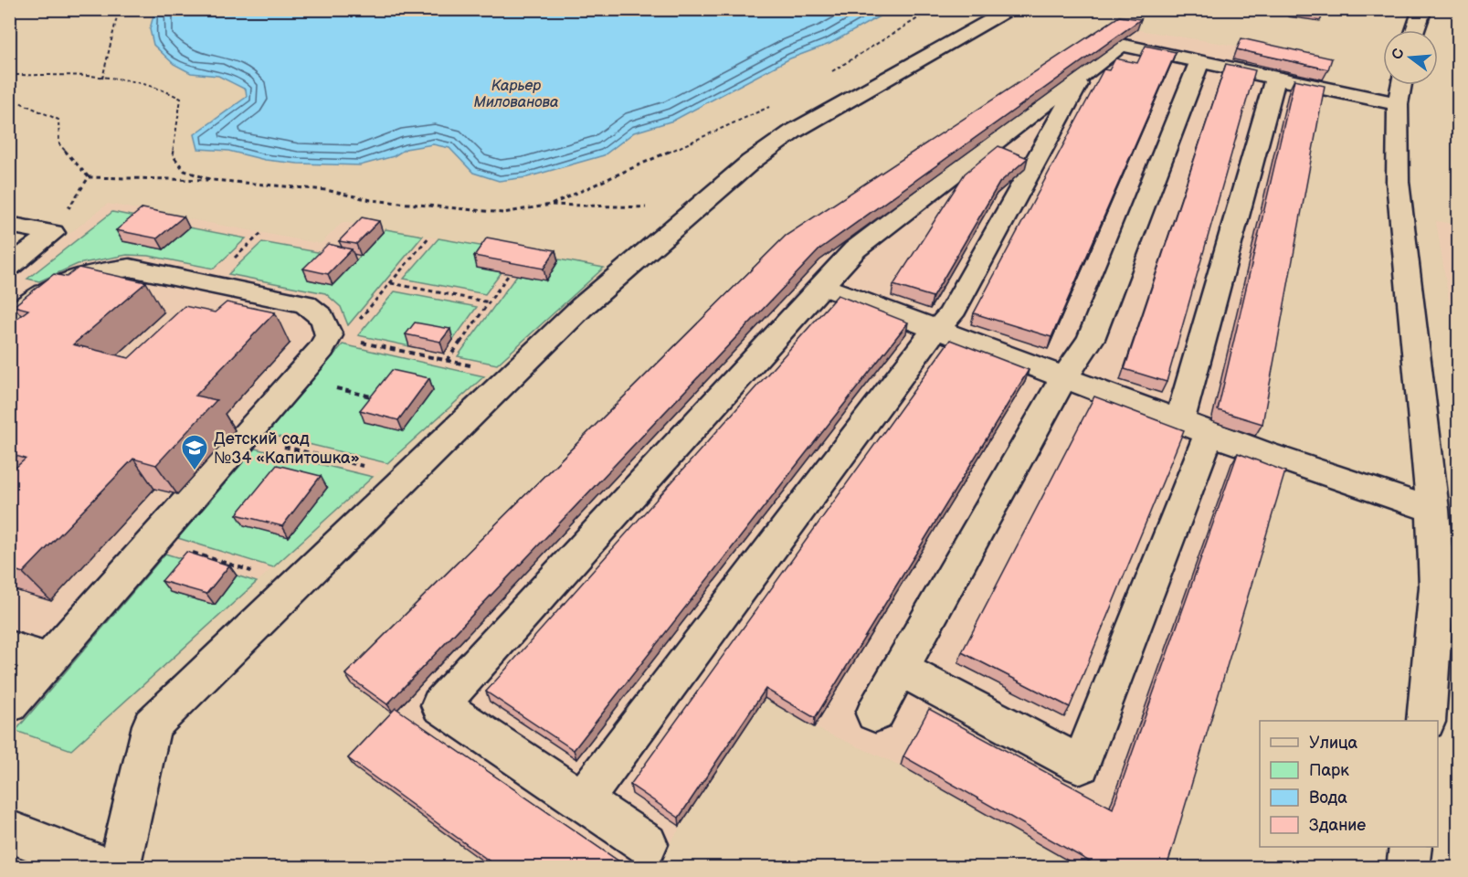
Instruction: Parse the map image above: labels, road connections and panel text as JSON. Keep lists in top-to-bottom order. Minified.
{"water":["Карьер Милованова"],"places":{"school or university":["Детский сад №34 «Капитошка»"]},"legend":["Улица","Парк","Вода","Здание"],"north":"left"}
